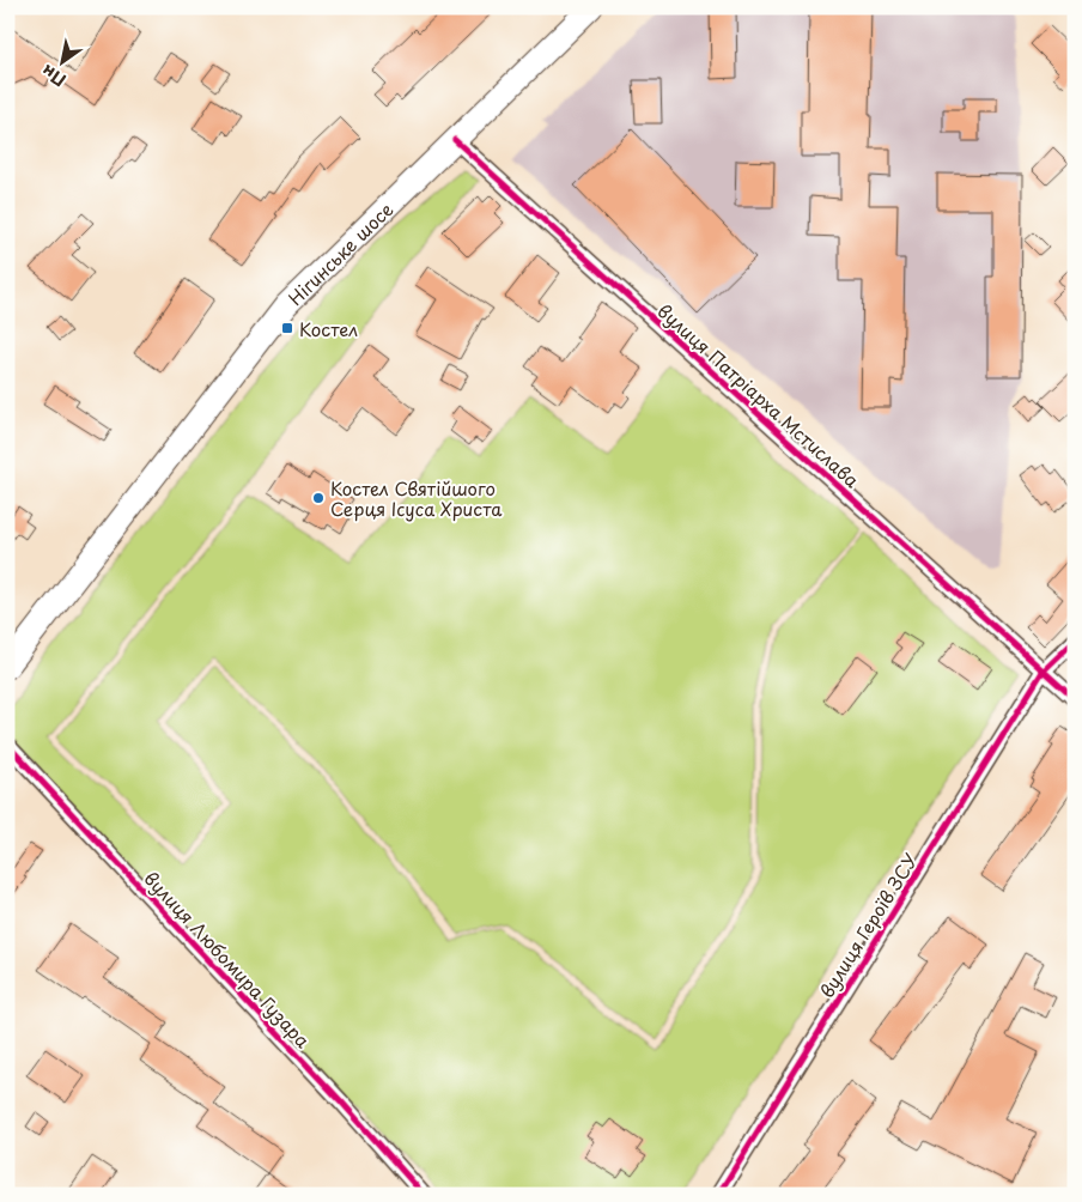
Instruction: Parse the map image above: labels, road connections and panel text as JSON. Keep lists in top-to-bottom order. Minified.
{"streets":{"main road":["Нігинське шосе"],"street":["вулиця Патріарха Мстислава","вулиця Героїв ЗСУ","вулиця Любомира Гузара"]},"crossings":[["Нігинське шосе","вулиця Патріарха Мстислава"],["вулиця Патріарха Мстислава","вулиця Героїв ЗСУ"]],"places":{"transit":["Костел"],"other":["Костел Святійшого Серця Ісуса Христа"]},"north":"bottom left"}
